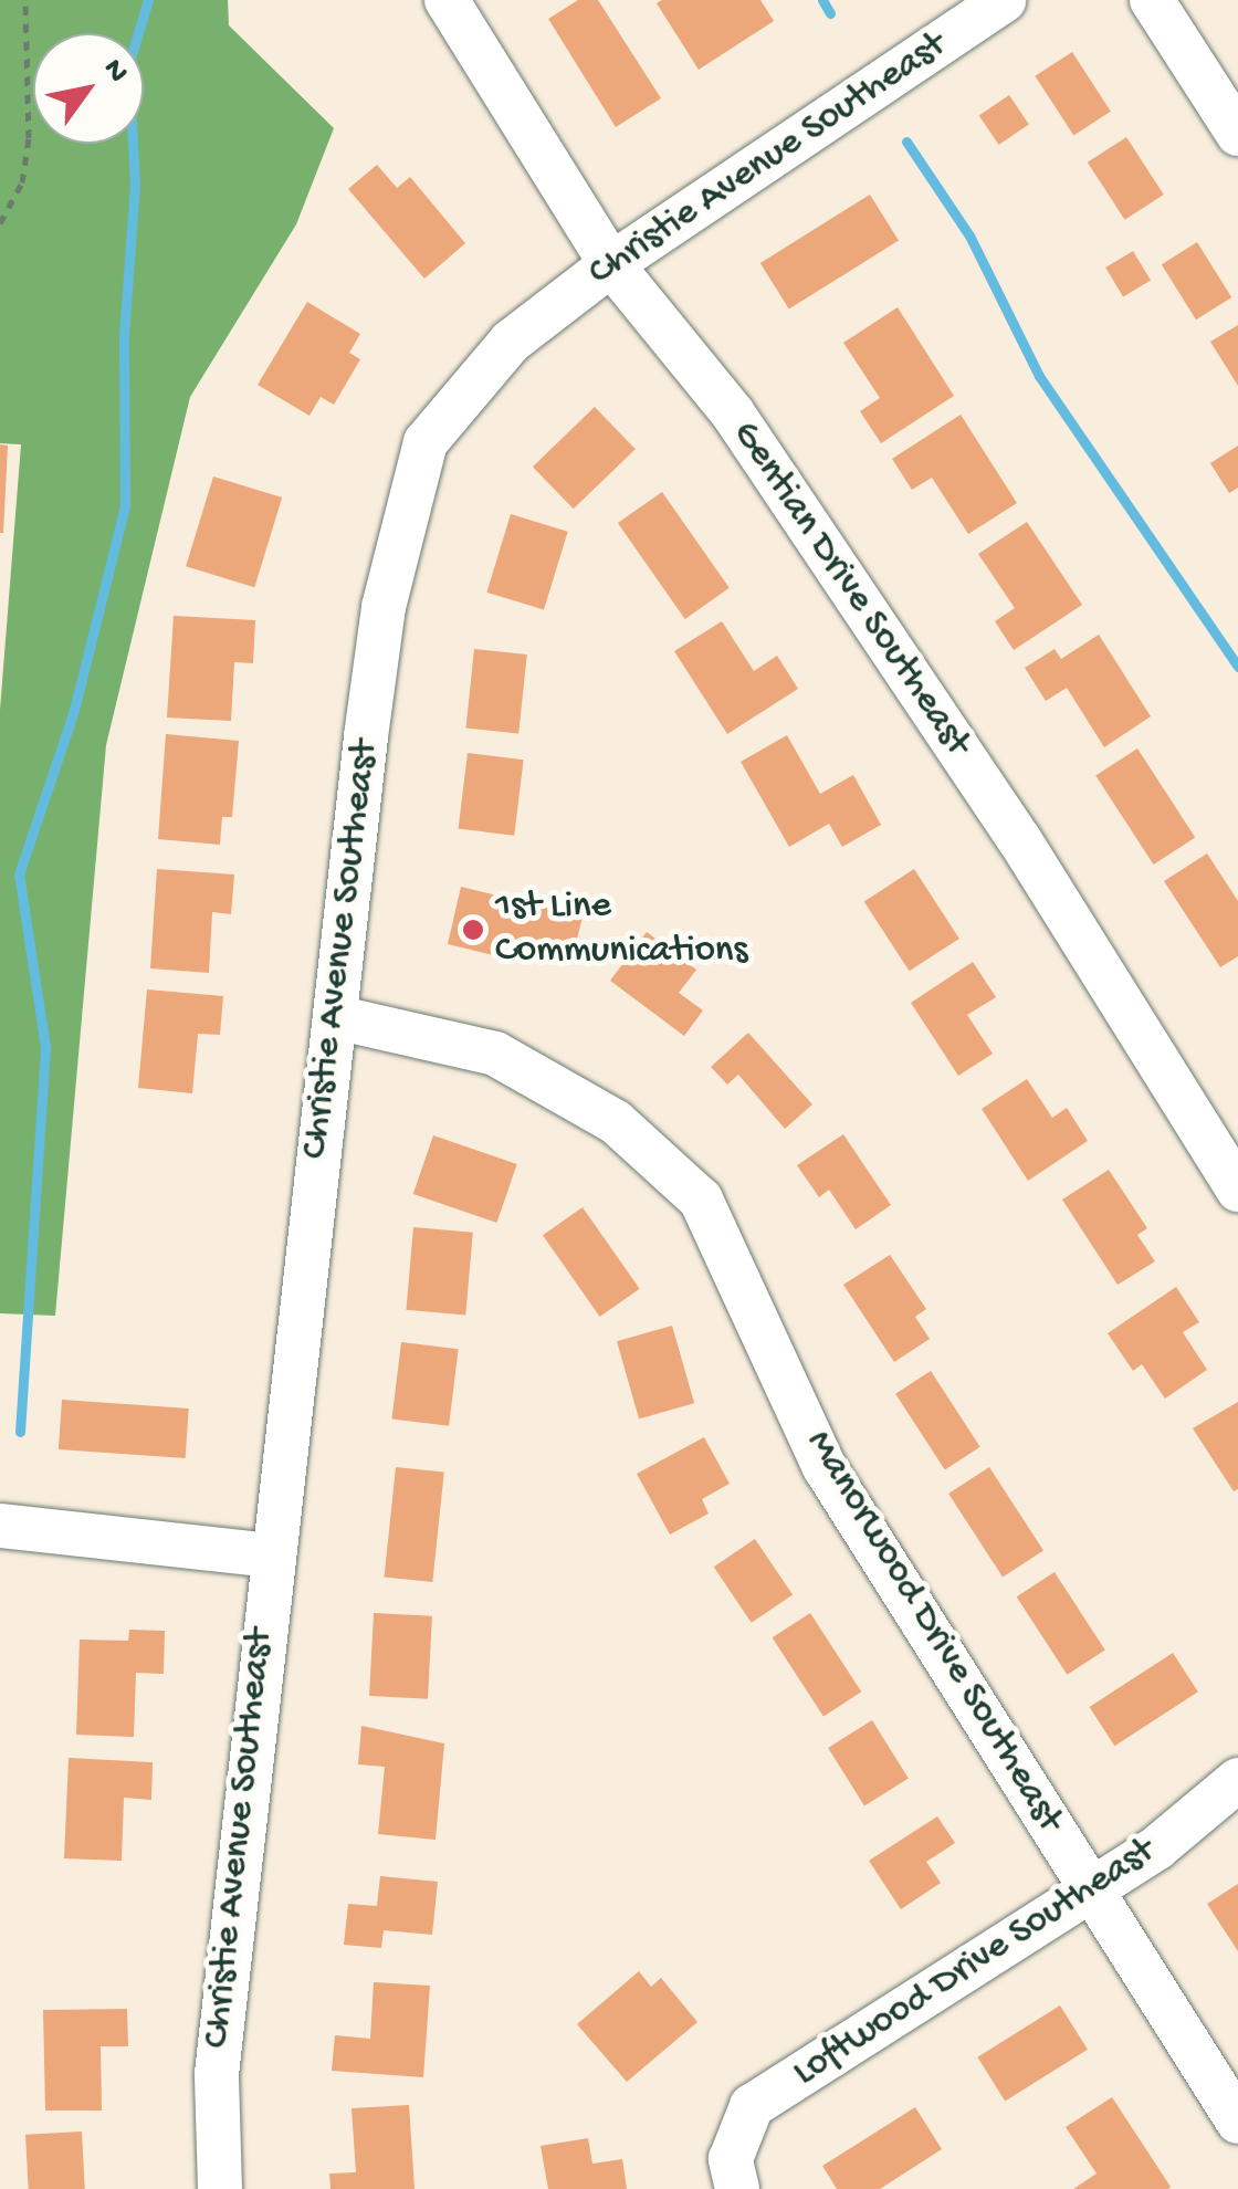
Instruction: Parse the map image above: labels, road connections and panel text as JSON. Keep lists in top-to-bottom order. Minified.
{"streets":{"street":["Christie Avenue Southeast","Gentian Drive Southeast","Manorwood Drive Southeast","Loftwood Drive Southeast"]},"crossings":[["Christie Avenue Southeast","Gentian Drive Southeast"],["Christie Avenue Southeast","Manorwood Drive Southeast"],["Manorwood Drive Southeast","Loftwood Drive Southeast"]],"places":["1st Line Communications"],"north":"top right"}
